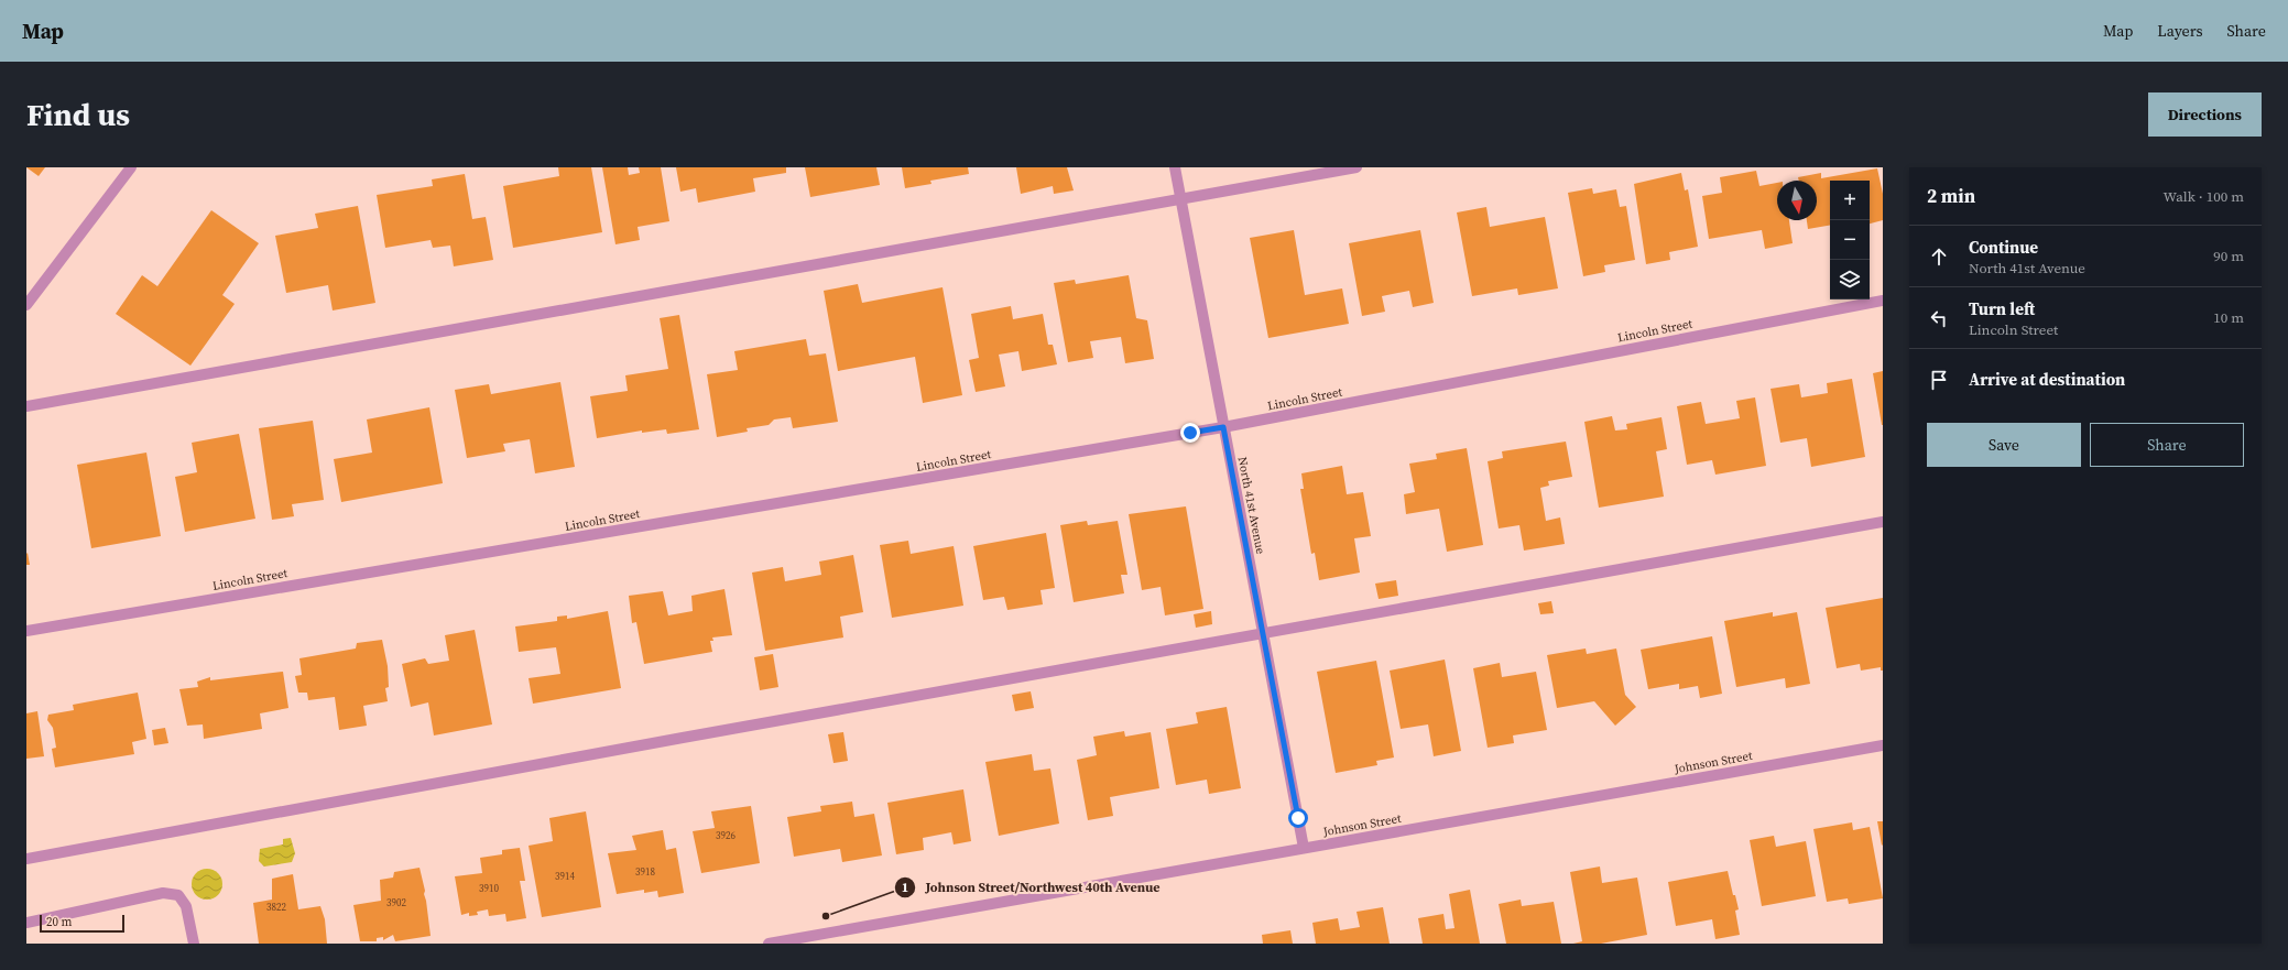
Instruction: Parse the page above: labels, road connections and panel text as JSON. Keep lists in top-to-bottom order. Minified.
{"streets":{"street":["Lincoln Street","North 41st Avenue","Johnson Street"]},"crossings":[["Lincoln Street","North 41st Avenue"],["North 41st Avenue","Johnson Street"]],"places":["Johnson Street/Northwest 40th Avenue"],"house_numbers":["3926","3918","3914","3910","3902","3822"],"scale_bar":"20 m","north":"bottom","page":{"header":"Map","nav":["Map","Layers","Share"],"buttons":["Directions",["Save","Share"]],"title":"Find us","heading":["2 min","Walk · 100 m"],"map_buttons":["+","−"],"list":[["Continue","North 41st Avenue","90 m"],["Turn left","Lincoln Street","10 m"],"Arrive at destination"],"scale":"20 m"}}
